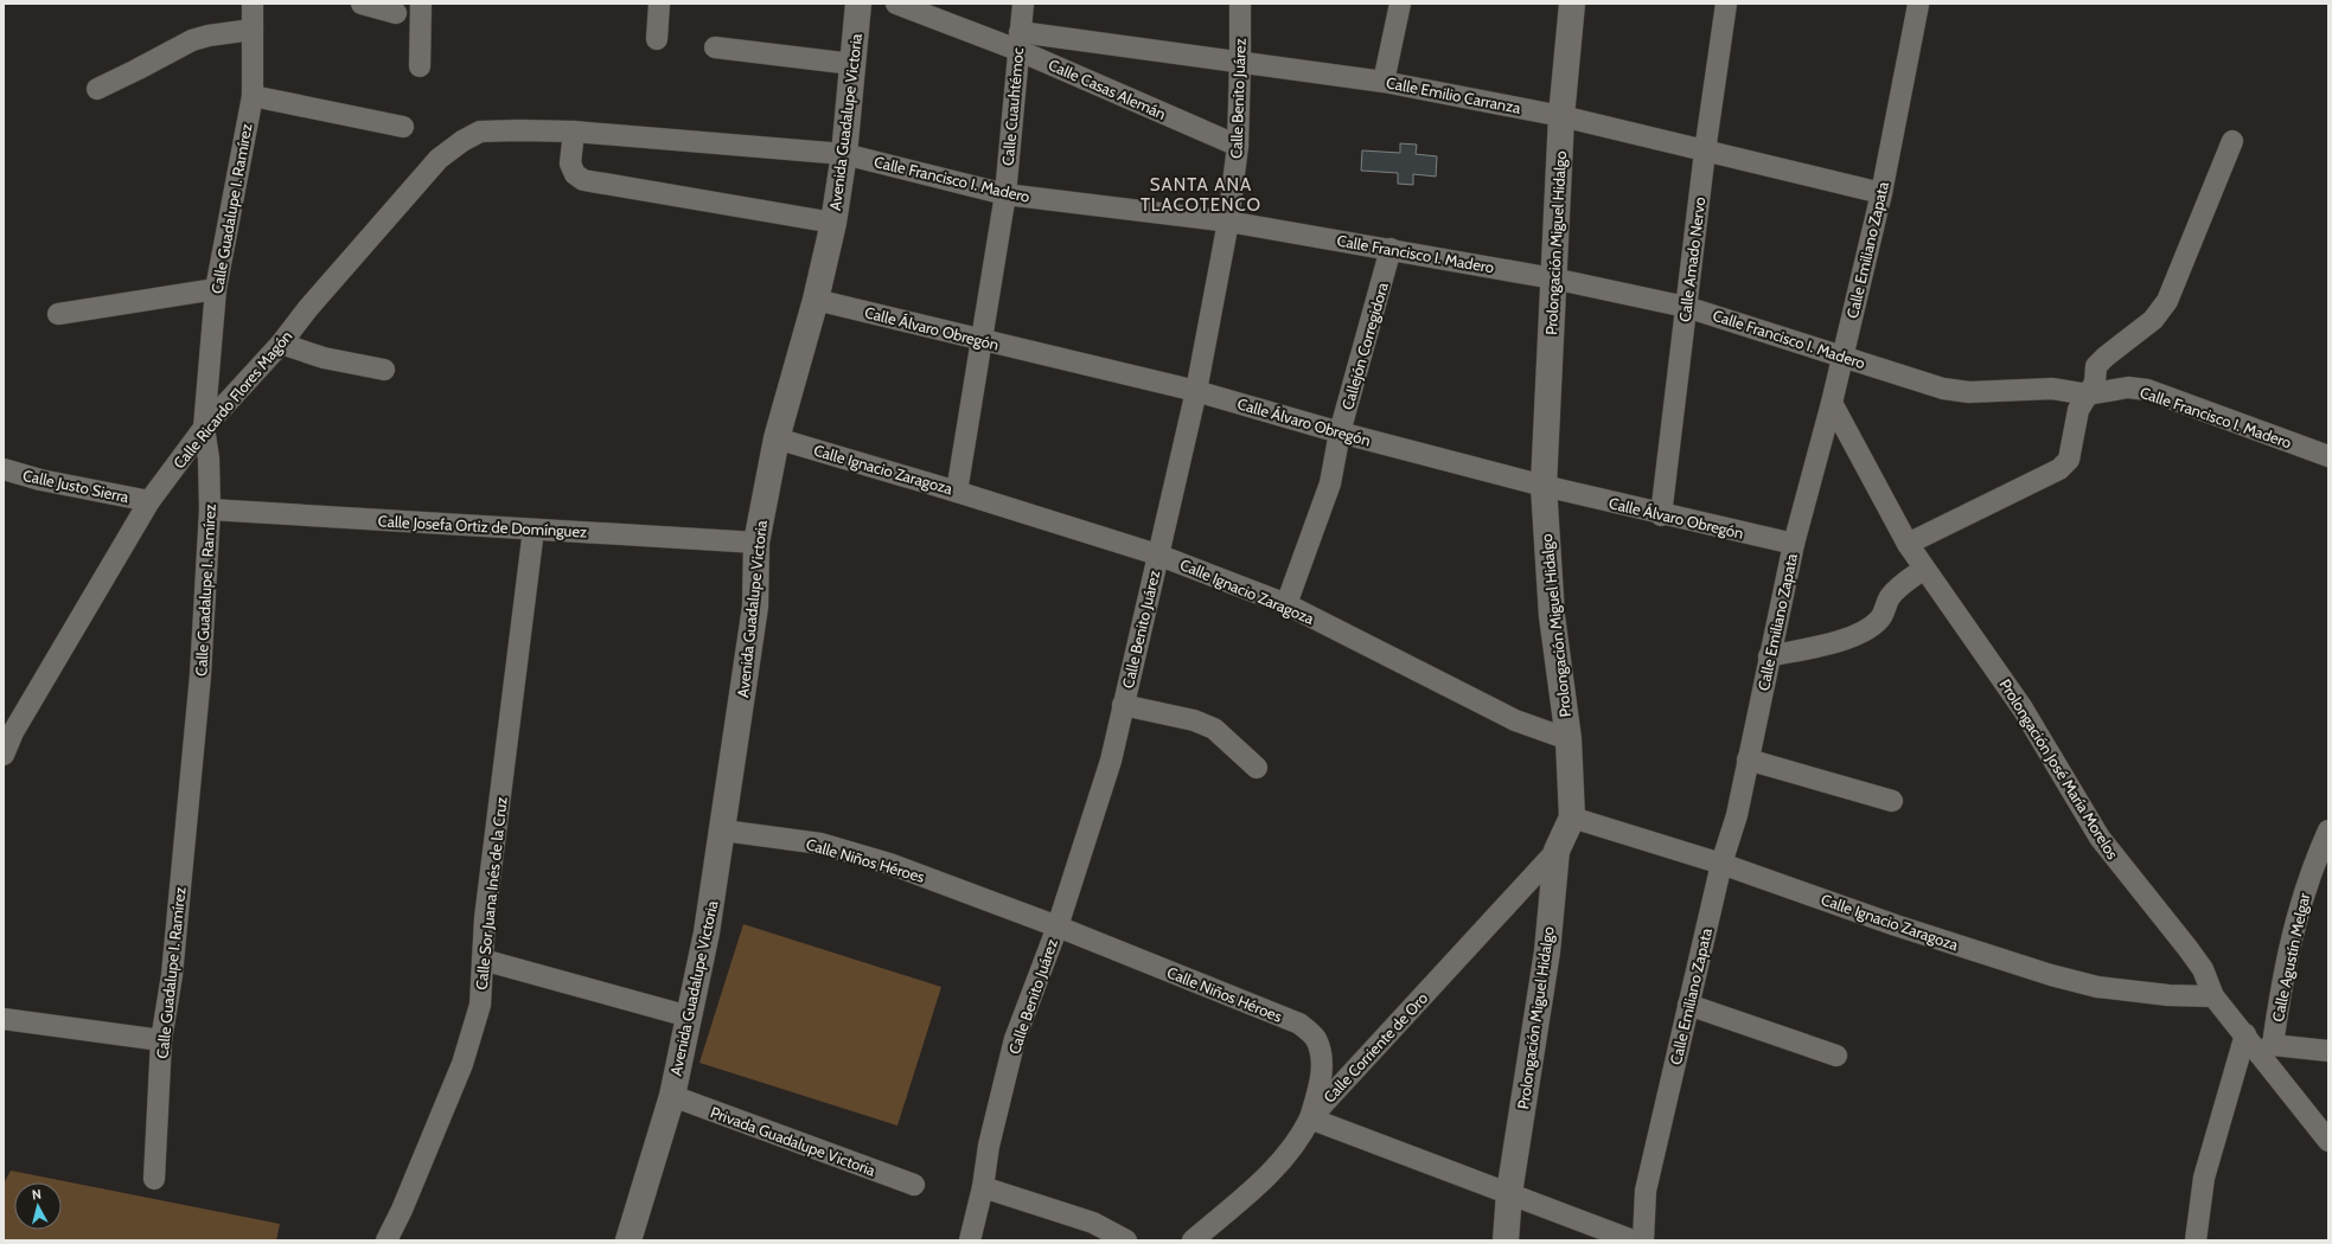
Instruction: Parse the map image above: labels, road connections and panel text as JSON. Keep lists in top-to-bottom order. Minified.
{"streets":{"street":["Calle Casas Alemán","Calle Emilio Carranza","Calle Benito Juárez","Calle Cuauhtémoc","Avenida Guadalupe Victoria","Calle Francisco I. Madero","Calle Guadalupe I. Ramírez","Prolongación Miguel Hidalgo","Calle Emiliano Zapata","Calle Amado Nervo","Calle Álvaro Obregón","Callejón Corregidora","Calle Ricardo Flores Magón","Calle Ignacio Zaragoza","Calle Justo Sierra","Calle Josefa Ortiz de Domínguez","Prolongación José María Morelos","Calle Niños Héroes","Calle Sor Juana Inés de la Cruz","Calle Agustín Melgar","Calle Corriente de Oro","Privada Guadalupe Victoria"]},"crossings":[["Calle Casas Alemán","Calle Emilio Carranza"],["Calle Casas Alemán","Calle Benito Juárez"],["Calle Casas Alemán","Calle Cuauhtémoc"],["Calle Emilio Carranza","Calle Benito Juárez"],["Calle Emilio Carranza","Calle Cuauhtémoc"],["Calle Emilio Carranza","Prolongación Miguel Hidalgo"],["Calle Emilio Carranza","Calle Emiliano Zapata"],["Calle Emilio Carranza","Calle Amado Nervo"],["Calle Benito Juárez","Calle Francisco I. Madero"],["Calle Benito Juárez","Calle Álvaro Obregón"],["Calle Benito Juárez","Calle Ignacio Zaragoza"],["Calle Benito Juárez","Calle Niños Héroes"],["Calle Cuauhtémoc","Calle Francisco I. Madero"],["Calle Cuauhtémoc","Calle Álvaro Obregón"],["Calle Cuauhtémoc","Calle Ignacio Zaragoza"],["Avenida Guadalupe Victoria","Calle Francisco I. Madero"],["Avenida Guadalupe Victoria","Calle Álvaro Obregón"],["Avenida Guadalupe Victoria","Calle Ignacio Zaragoza"],["Avenida Guadalupe Victoria","Calle Josefa Ortiz de Domínguez"],["Avenida Guadalupe Victoria","Calle Niños Héroes"],["Avenida Guadalupe Victoria","Privada Guadalupe Victoria"],["Calle Francisco I. Madero","Prolongación Miguel Hidalgo"],["Calle Francisco I. Madero","Calle Emiliano Zapata"],["Calle Francisco I. Madero","Calle Amado Nervo"],["Calle Francisco I. Madero","Callejón Corregidora"],["Calle Francisco I. Madero","Calle Ricardo Flores Magón"],["Calle Guadalupe I. Ramírez","Calle Ricardo Flores Magón"],["Calle Guadalupe I. Ramírez","Calle Josefa Ortiz de Domínguez"],["Prolongación Miguel Hidalgo","Calle Álvaro Obregón"],["Prolongación Miguel Hidalgo","Calle Ignacio Zaragoza"],["Prolongación Miguel Hidalgo","Calle Corriente de Oro"],["Calle Emiliano Zapata","Calle Álvaro Obregón"],["Calle Emiliano Zapata","Calle Ignacio Zaragoza"],["Calle Emiliano Zapata","Prolongación José María Morelos"],["Calle Amado Nervo","Calle Álvaro Obregón"],["Calle Álvaro Obregón","Callejón Corregidora"],["Callejón Corregidora","Calle Ignacio Zaragoza"],["Calle Ricardo Flores Magón","Calle Justo Sierra"],["Calle Ignacio Zaragoza","Prolongación José María Morelos"],["Calle Josefa Ortiz de Domínguez","Calle Sor Juana Inés de la Cruz"],["Prolongación José María Morelos","Calle Agustín Melgar"],["Calle Niños Héroes","Calle Corriente de Oro"]],"districts":["SANTA ANA TLACOTENCO"],"north":"top"}
